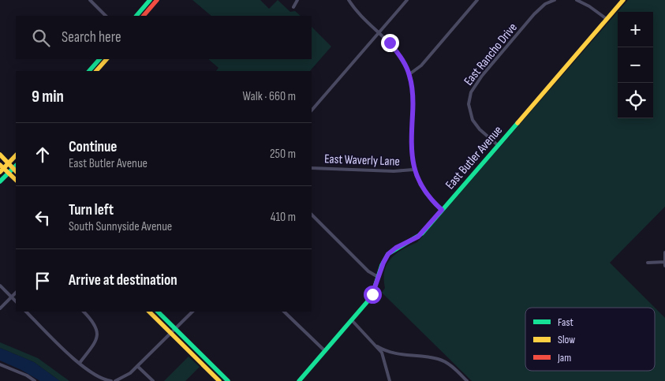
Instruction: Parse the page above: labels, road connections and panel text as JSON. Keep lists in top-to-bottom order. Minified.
{"streets":{"street":["East Rancho Drive","East Butler Avenue","East Waverly Lane"]},"crossings":[["East Rancho Drive","East Butler Avenue"]],"legend":["Fast","Slow","Jam"],"page":{"map_buttons":["+","−"],"search":"Search here","heading":["9 min","Walk · 660 m"],"list":[["Continue","East Butler Avenue","250 m"],["Turn left","South Sunnyside Avenue","410 m"],"Arrive at destination"]}}
